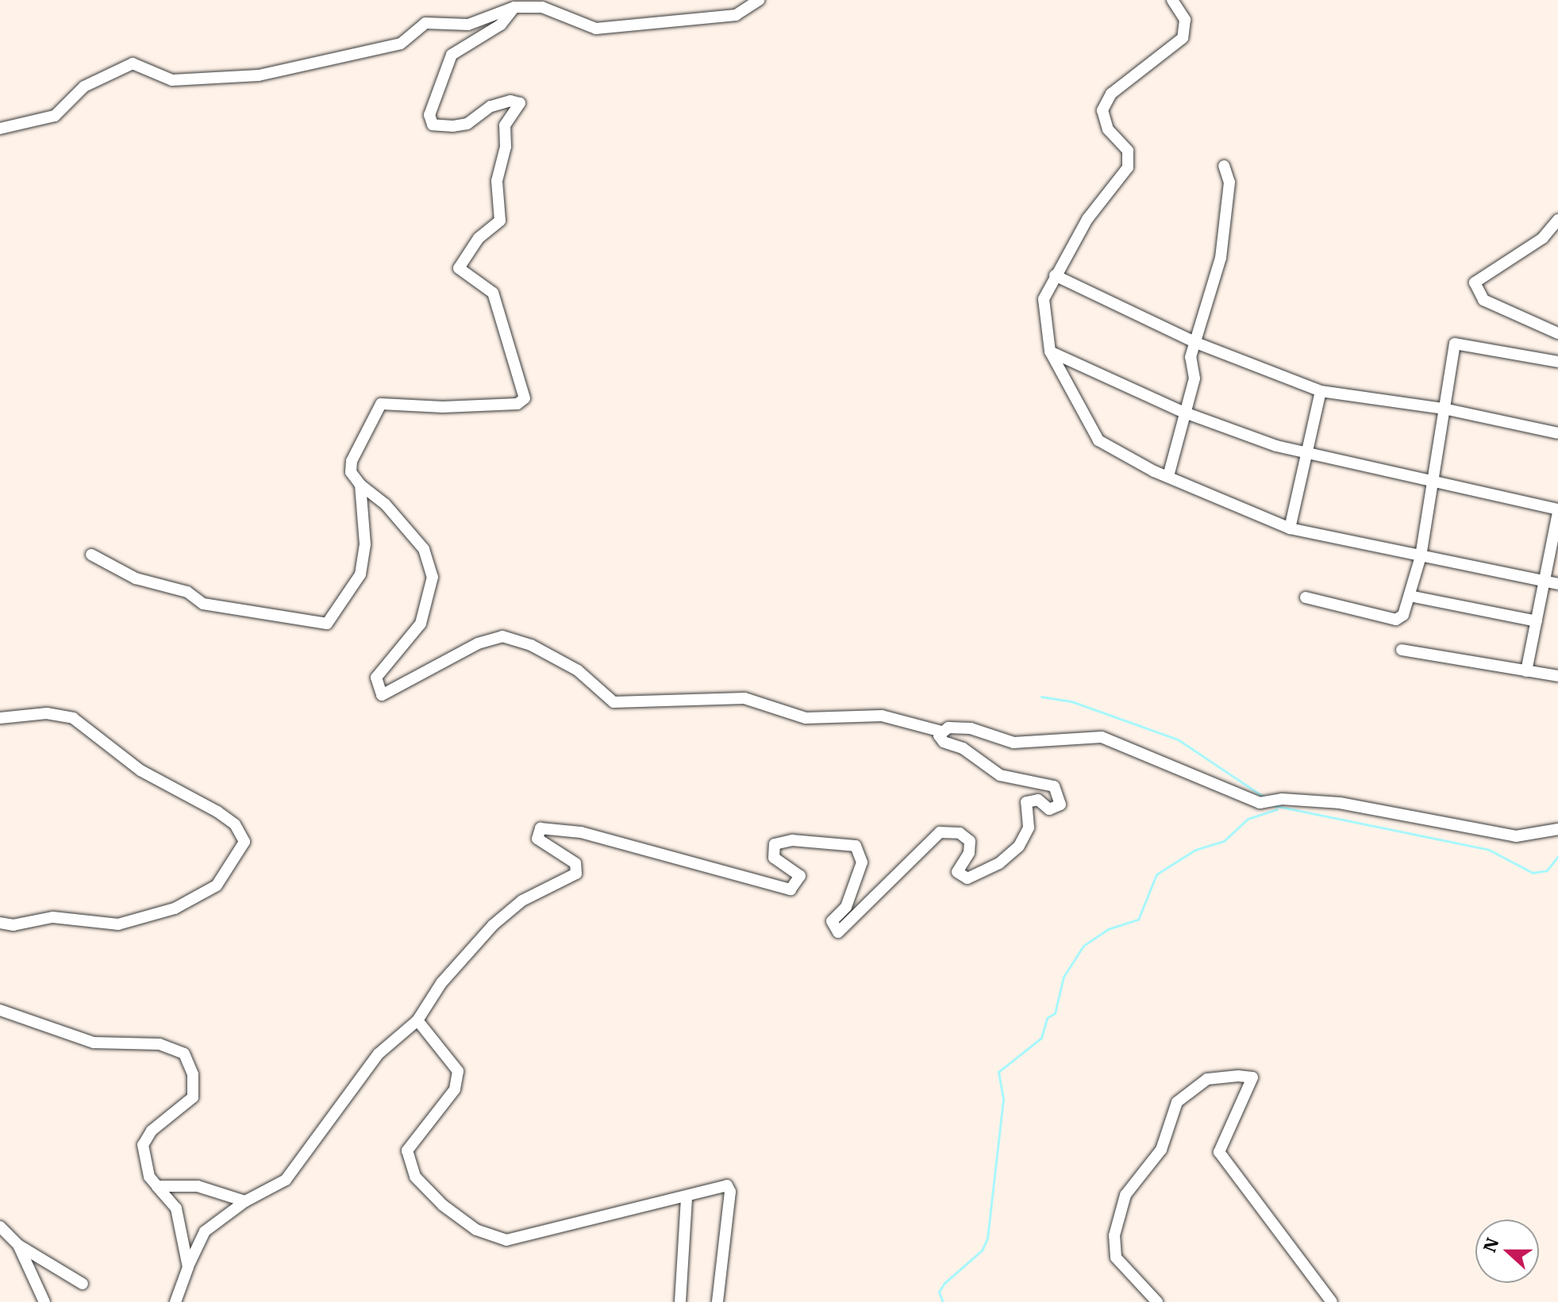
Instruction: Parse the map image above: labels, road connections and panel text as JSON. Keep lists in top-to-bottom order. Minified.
{"north":"left"}
